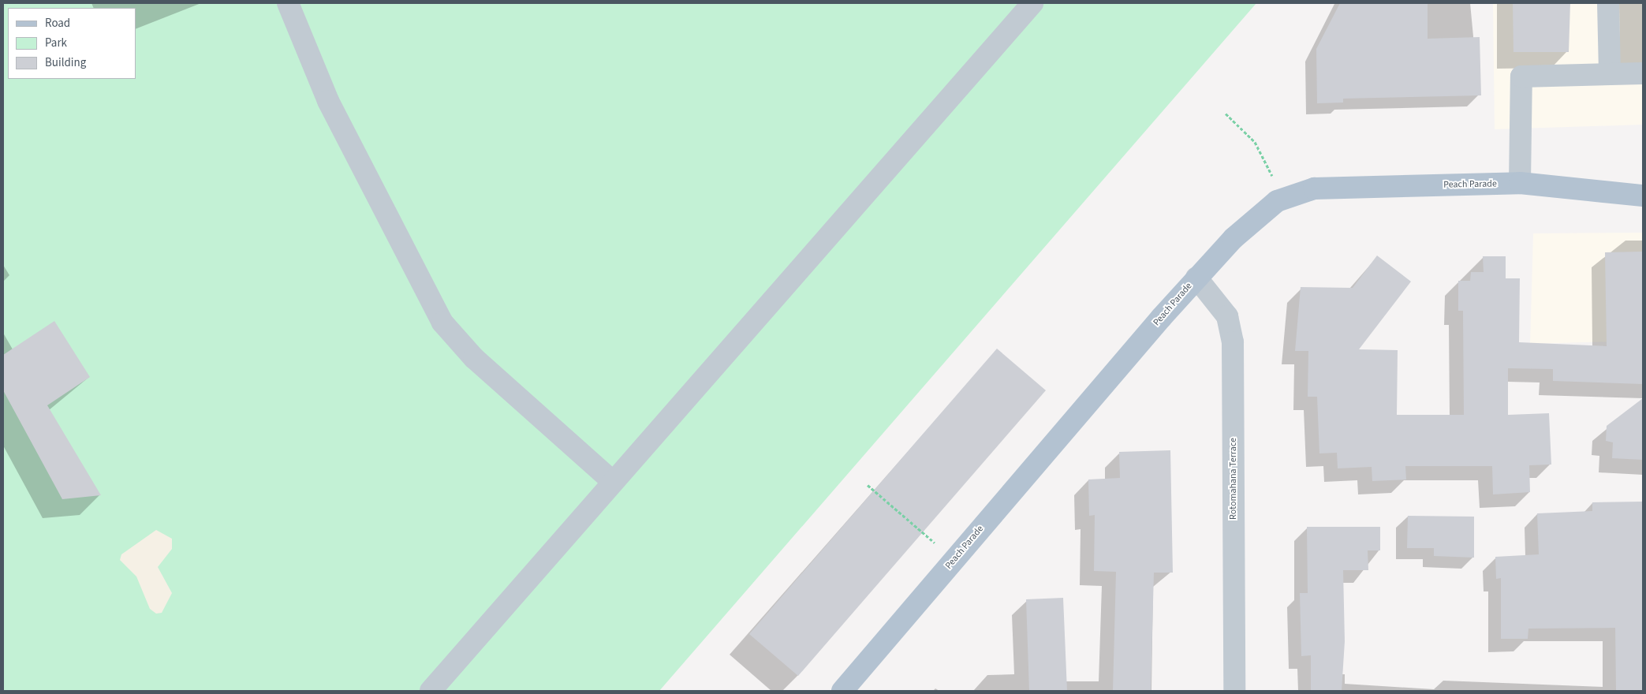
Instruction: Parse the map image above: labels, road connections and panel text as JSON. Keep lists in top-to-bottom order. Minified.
{"streets":{"main road":["Peach Parade"],"street":["Rotomahana Terrace"]},"crossings":[["Peach Parade","Rotomahana Terrace"]],"legend":["Road","Park","Building"]}
